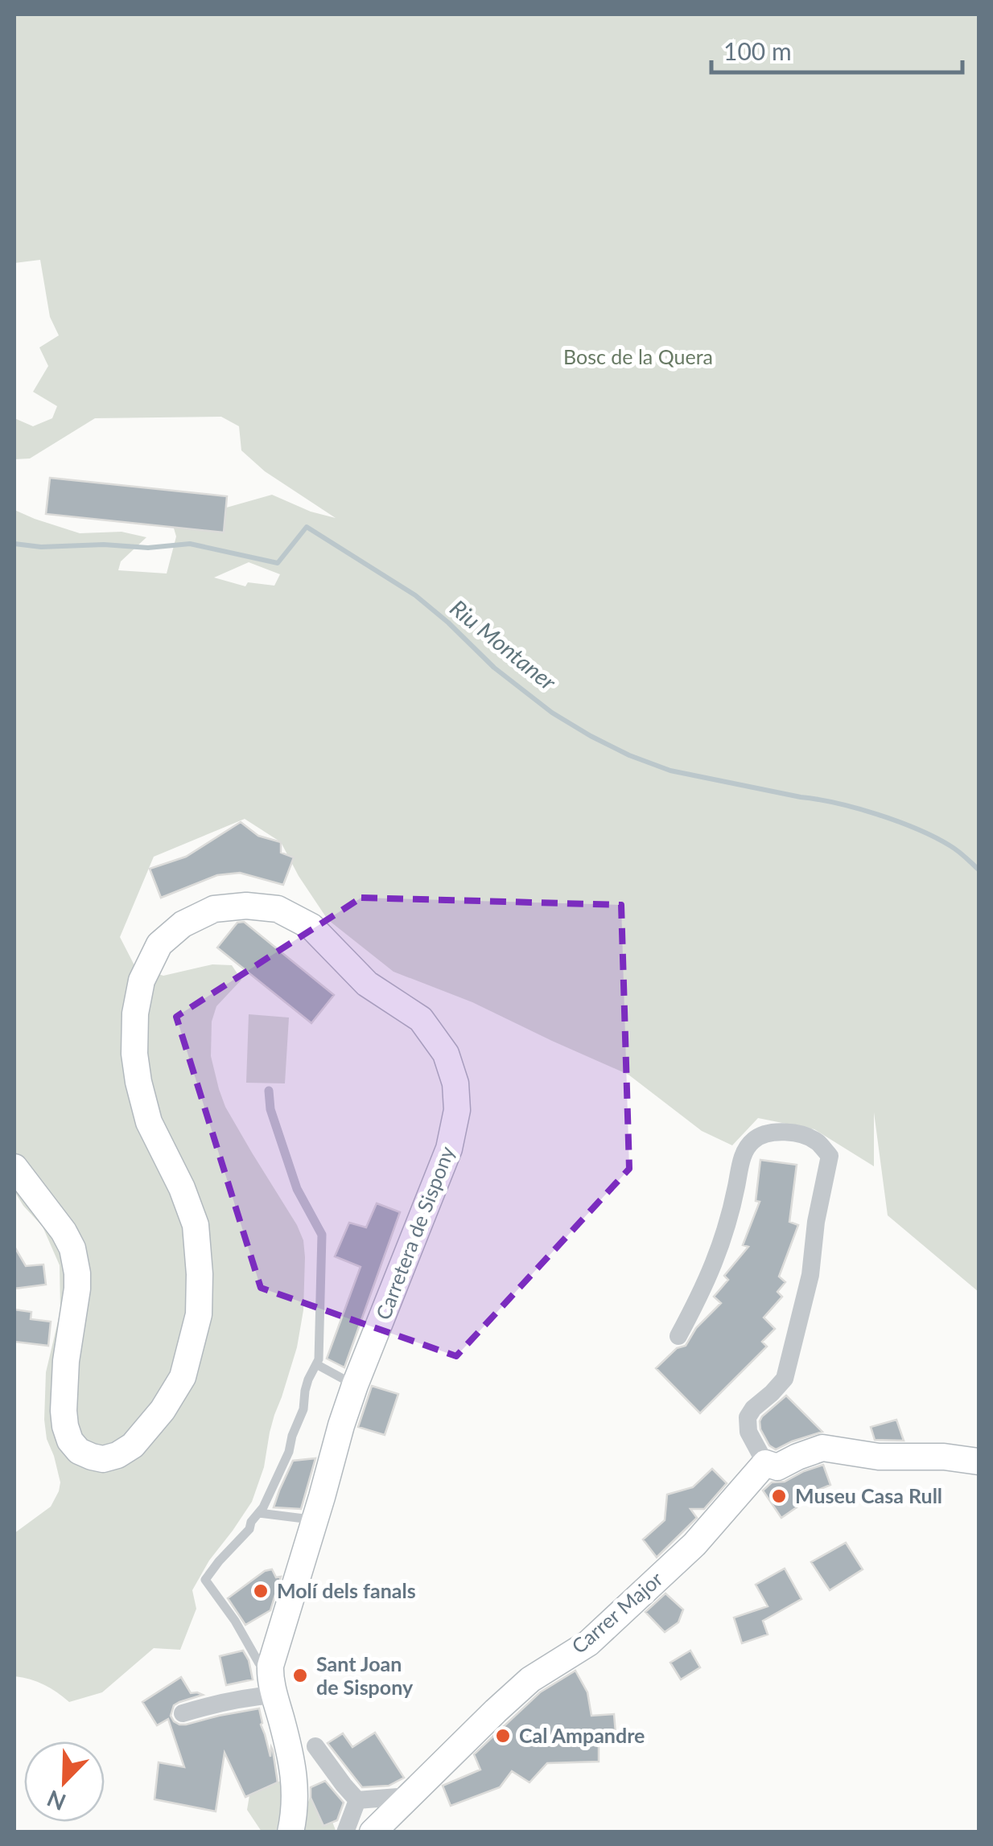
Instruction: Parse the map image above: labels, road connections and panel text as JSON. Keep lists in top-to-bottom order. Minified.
{"streets":{"main road":["Carretera de Sispony","Carrer Major"]},"water":["Riu Montaner"],"parks":["Bosc de la Quera"],"places":["Museu Casa Rull","Molí dels fanals","Sant Joan de Sispony","Cal Ampandre"],"scale_bar":"100 m","north":"bottom left"}
